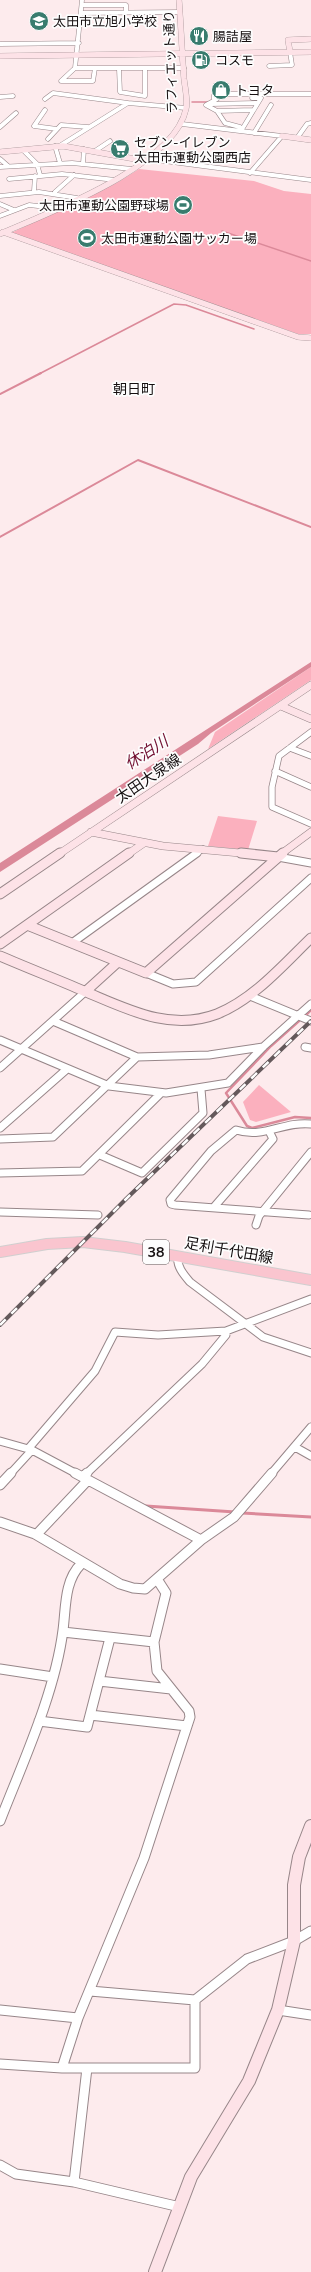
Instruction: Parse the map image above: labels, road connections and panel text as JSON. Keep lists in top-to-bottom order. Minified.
{"streets":{"main road":["足利千代田線","38"],"street":["ラフィエット通り","太田大泉線"]},"districts":["朝日町"],"water":["休泊川"],"places":{"school or university":["太田市立旭小学校"],"restaurant":["腸詰屋"],"fuel station":["コスモ"],"shop":["トヨタ"],"supermarket":["セブン-イレブン 太田市運動公園西店"],"sports":["太田市運動公園野球場","太田市運動公園サッカー場"]}}
